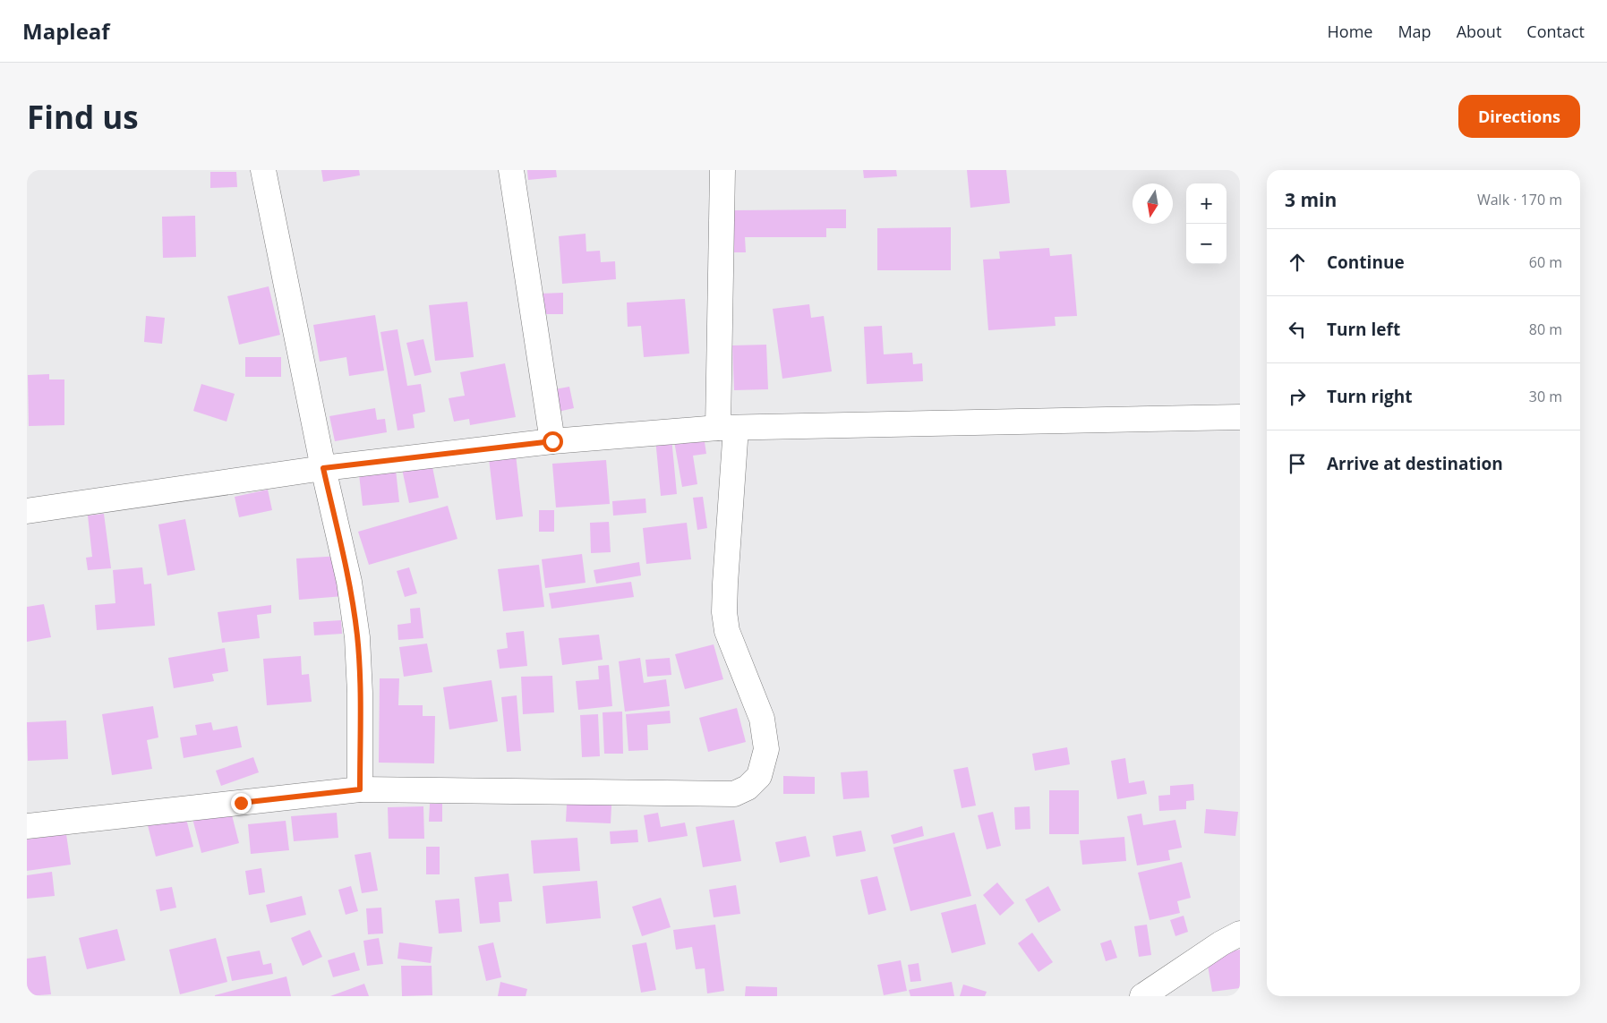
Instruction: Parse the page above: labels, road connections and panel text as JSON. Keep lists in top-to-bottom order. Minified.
{"north":"bottom","page":{"header":"Mapleaf","nav":["Home","Map","About","Contact"],"buttons":"Directions","title":"Find us","heading":["3 min","Walk · 170 m"],"map_buttons":["+","−"],"list":[["Continue","60 m"],["Turn left","80 m"],["Turn right","30 m"],"Arrive at destination"]}}
